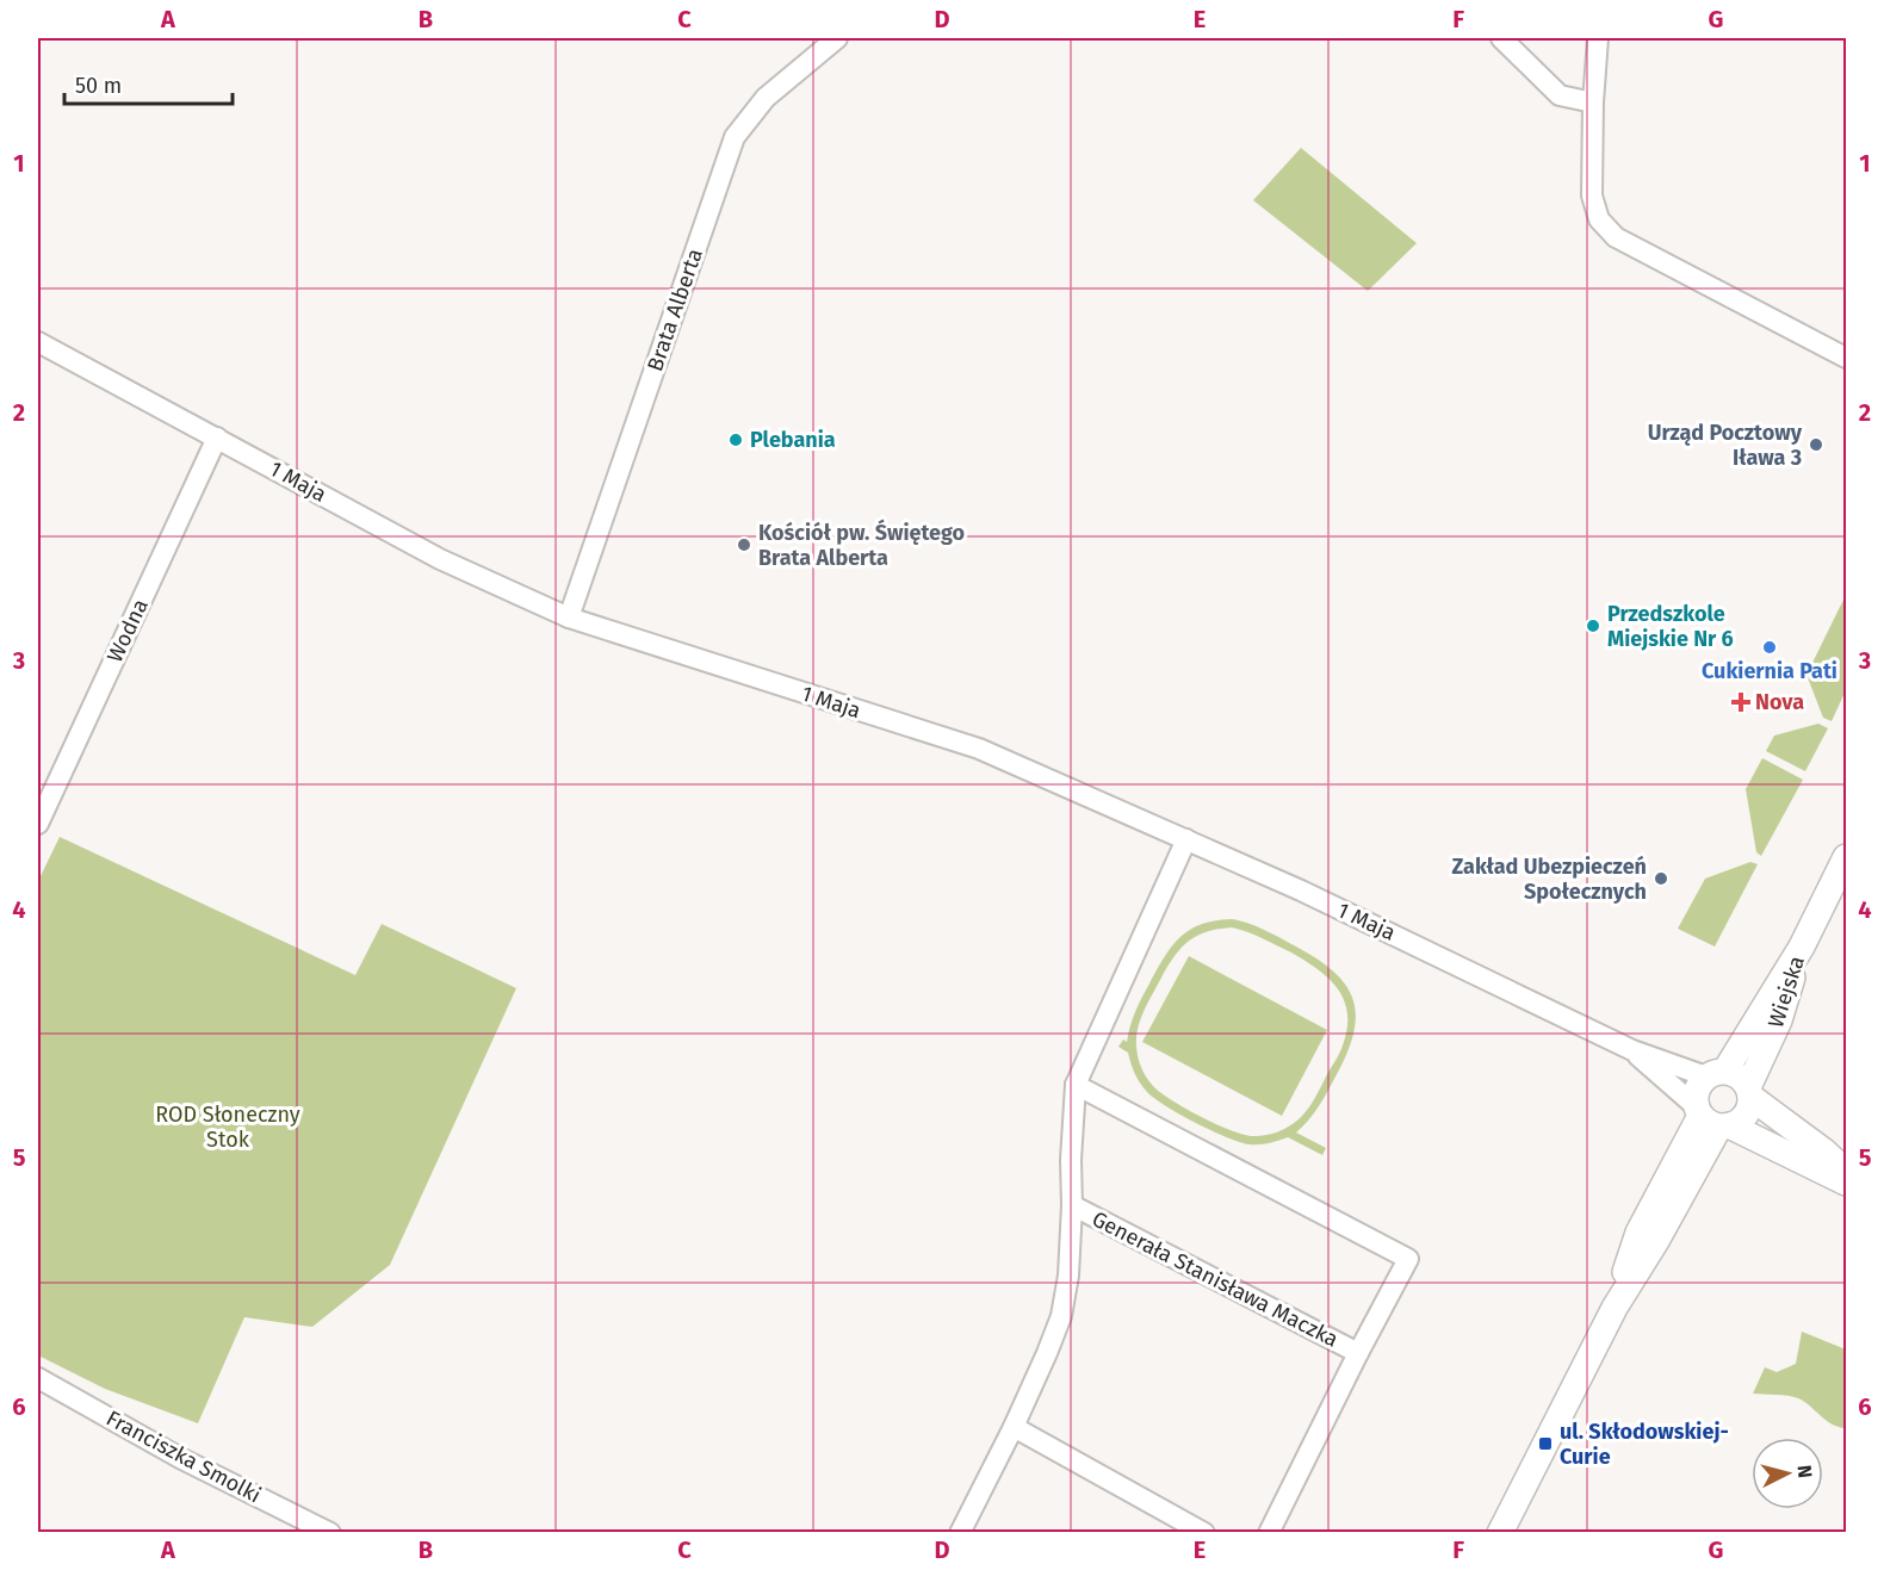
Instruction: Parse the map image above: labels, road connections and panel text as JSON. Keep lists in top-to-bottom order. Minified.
{"streets":{"street":["Brata Alberta","1 Maja","Wodna","Wiejska","Generała Stanisława Maczka","Franciszka Smolki"]},"crossings":[["Brata Alberta","1 Maja"],["1 Maja","Wodna"],["1 Maja","Wiejska"],["1 Maja","Generała Stanisława Maczka"]],"parks":["ROD Słoneczny Stok"],"places":{"other":["Plebania","Urząd Pocztowy Iława 3","Kościół pw. Świętego Brata Alberta","Przedszkole Miejskie Nr 6","Cukiernia Pati","Zakład Ubezpieczeń Społecznych"],"health":["Nova"],"transit":["ul. Skłodowskiej- Curie"]},"scale_bar":"50 m","north":"right","grid":{"columns":["A","B","C","D","E","F","G"],"rows":["1","2","3","4","5","6"]}}
